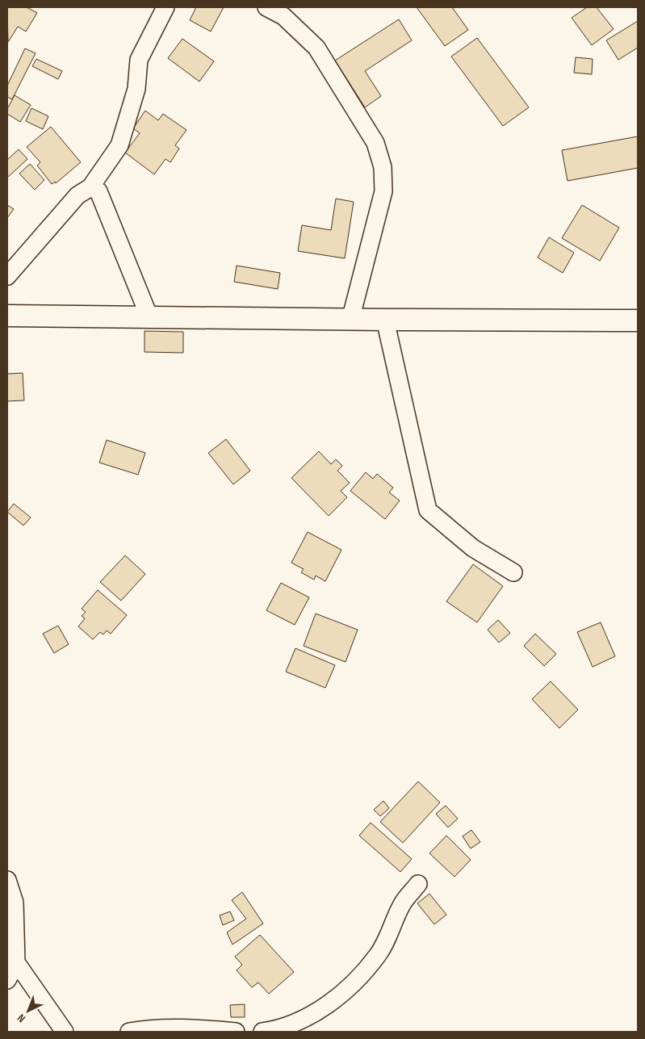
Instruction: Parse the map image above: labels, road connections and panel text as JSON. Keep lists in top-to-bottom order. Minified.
{"north":"bottom left"}
